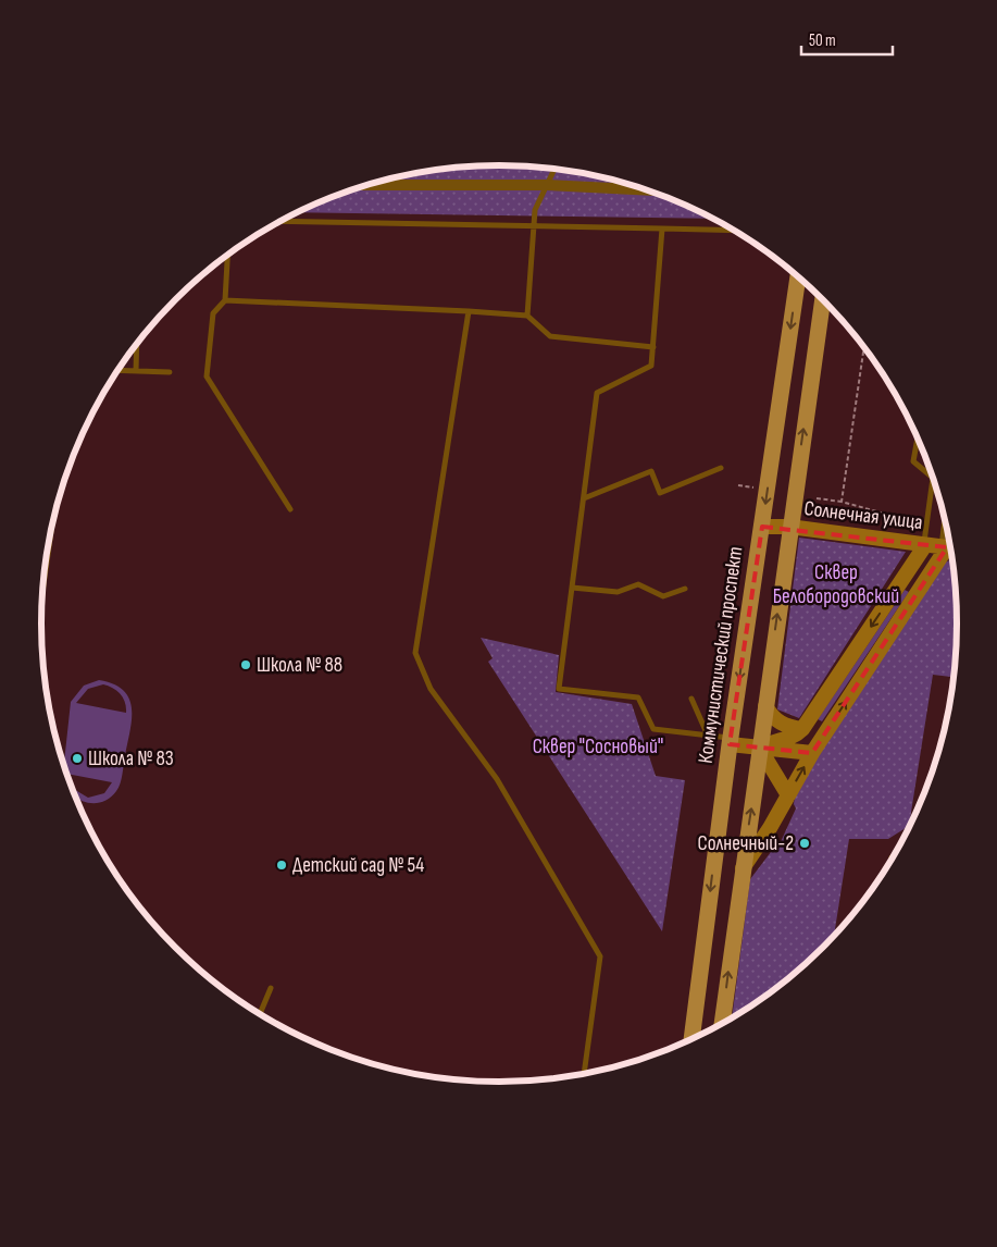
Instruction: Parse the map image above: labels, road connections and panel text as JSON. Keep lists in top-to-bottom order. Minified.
{"streets":{"main road":["Коммунистический проспект"],"street":["Солнечная улица"]},"crossings":[["Солнечная улица","Коммунистический проспект"]],"parks":["Сквер Белобородовский","Сквер \"Сосновый\""],"places":["Школа № 88","Школа № 83","Солнечный-2","Детский сад № 54"],"scale_bar":"50 m"}
